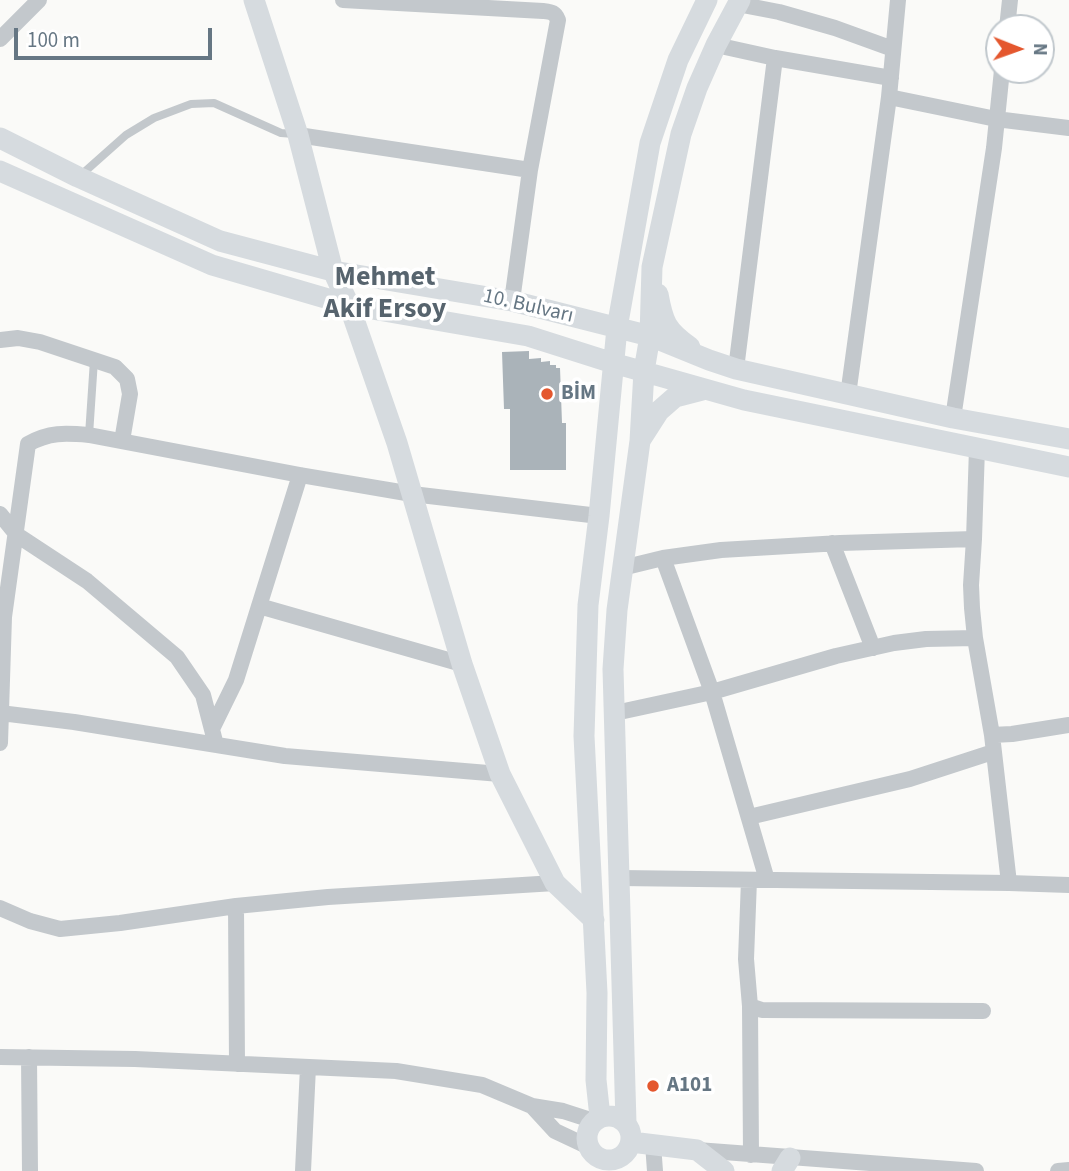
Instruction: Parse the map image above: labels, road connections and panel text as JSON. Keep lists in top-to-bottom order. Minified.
{"streets":{"main road":["10. Bulvarı"]},"districts":["Mehmet Akif Ersoy"],"places":["BİM","A101"],"scale_bar":"100 m","north":"right"}
